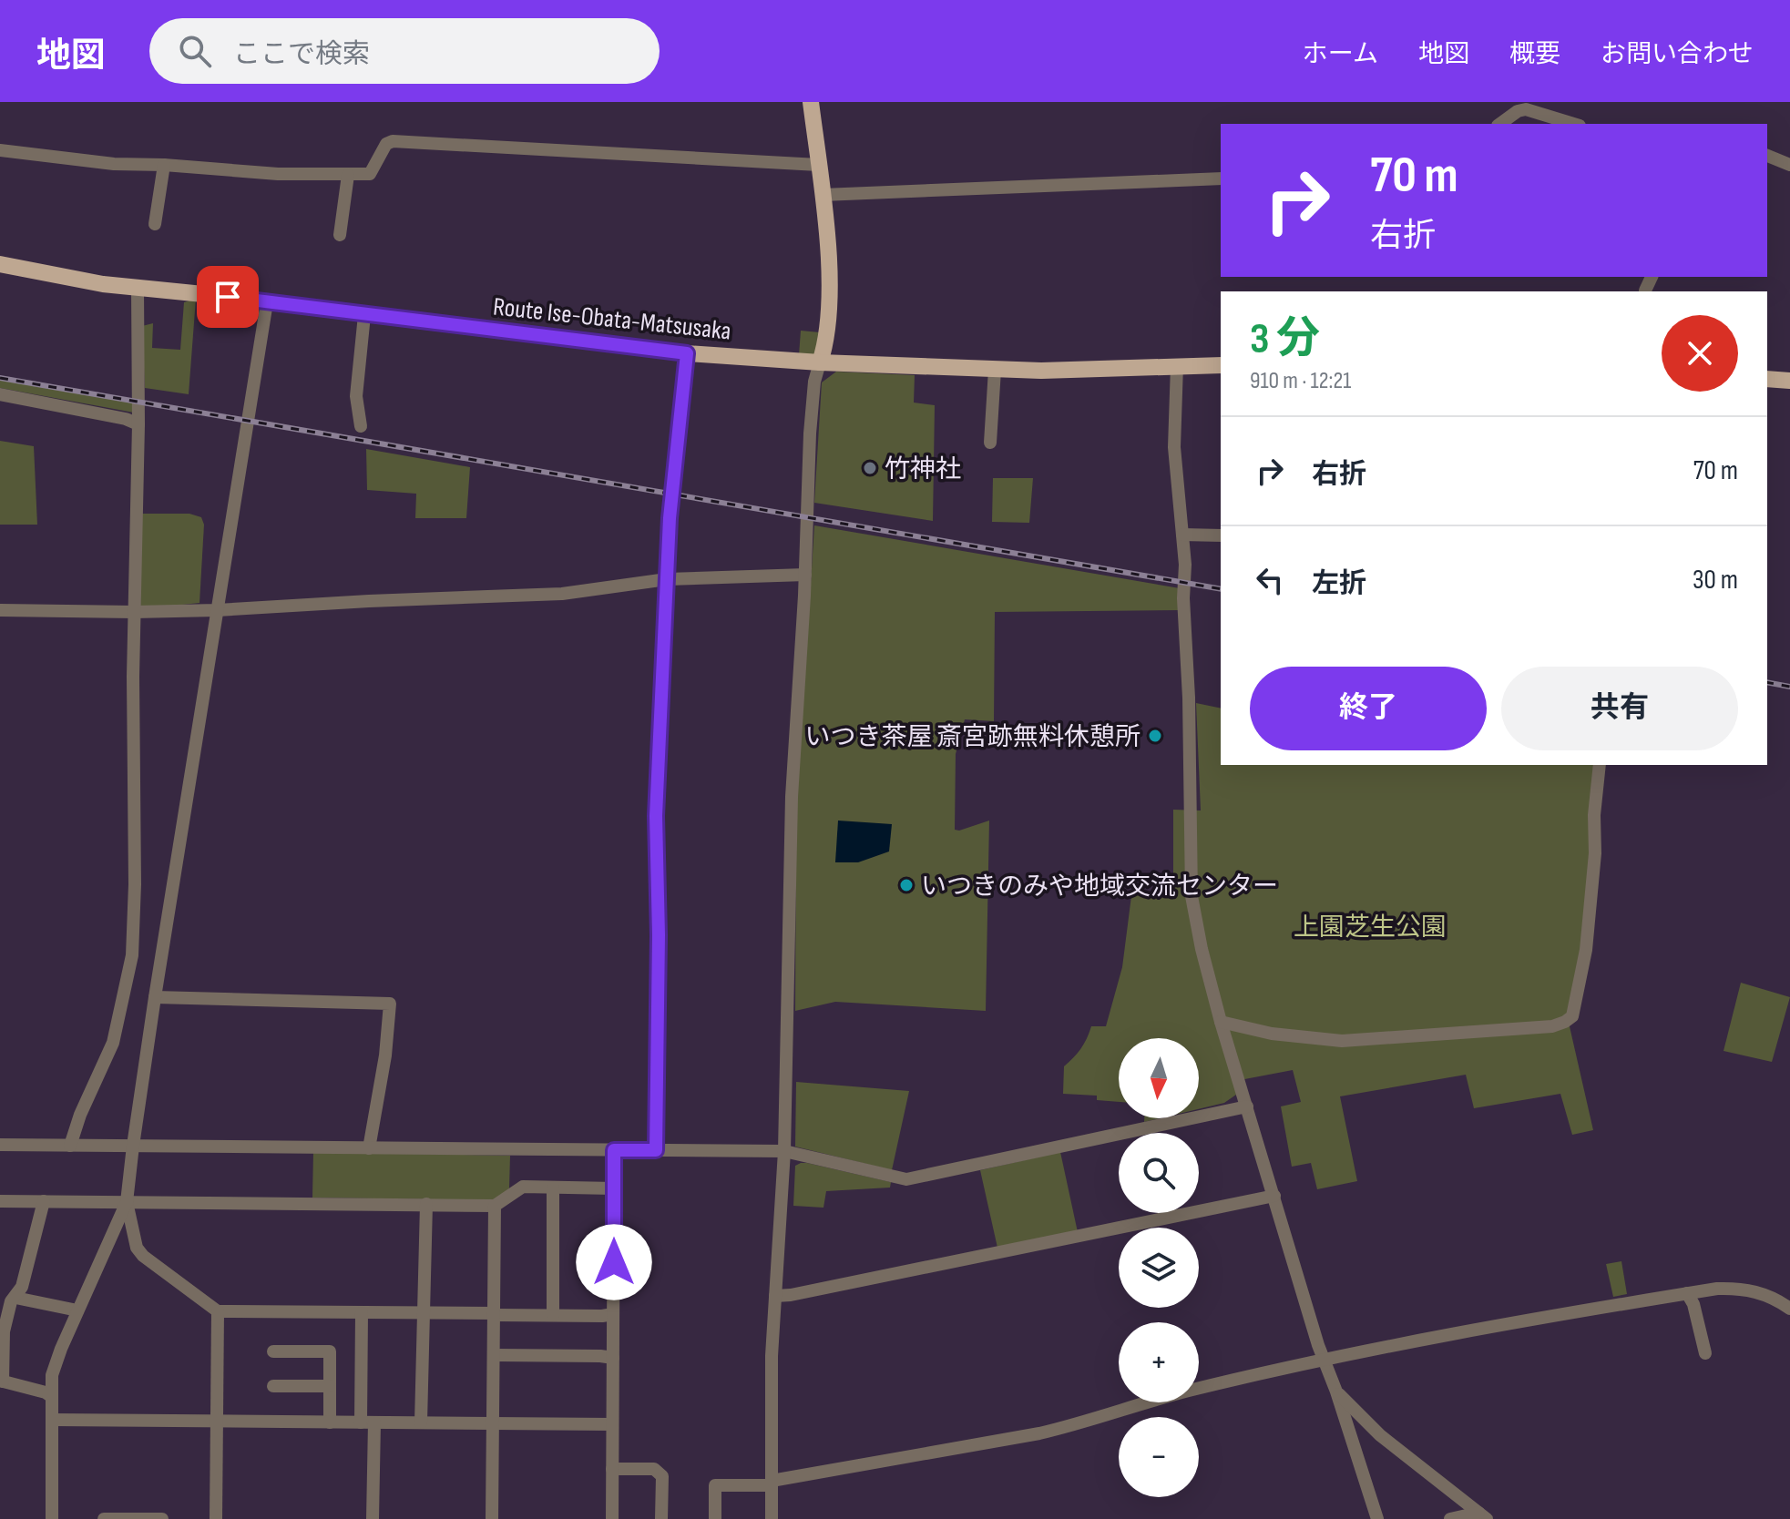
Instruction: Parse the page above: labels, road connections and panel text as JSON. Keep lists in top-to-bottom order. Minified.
{"streets":{"main road":["Route Ise-Obata-Matsusaka"]},"parks":["上園芝生公園"],"places":["竹神社","いつき茶屋 斎宮跡無料休憩所","いつきのみや地域交流センター"],"north":"bottom","page":{"header":"地図","search":"ここで検索","nav":["ホーム","地図","概要","お問い合わせ"],"turn":["70 m","右折"],"heading":["3 分","910 m · 12:21"],"list":[{"name":"右折","value":"70 m"},{"name":"左折","value":"30 m"}],"buttons":["終了","共有"],"map_buttons":["+","−"]}}
